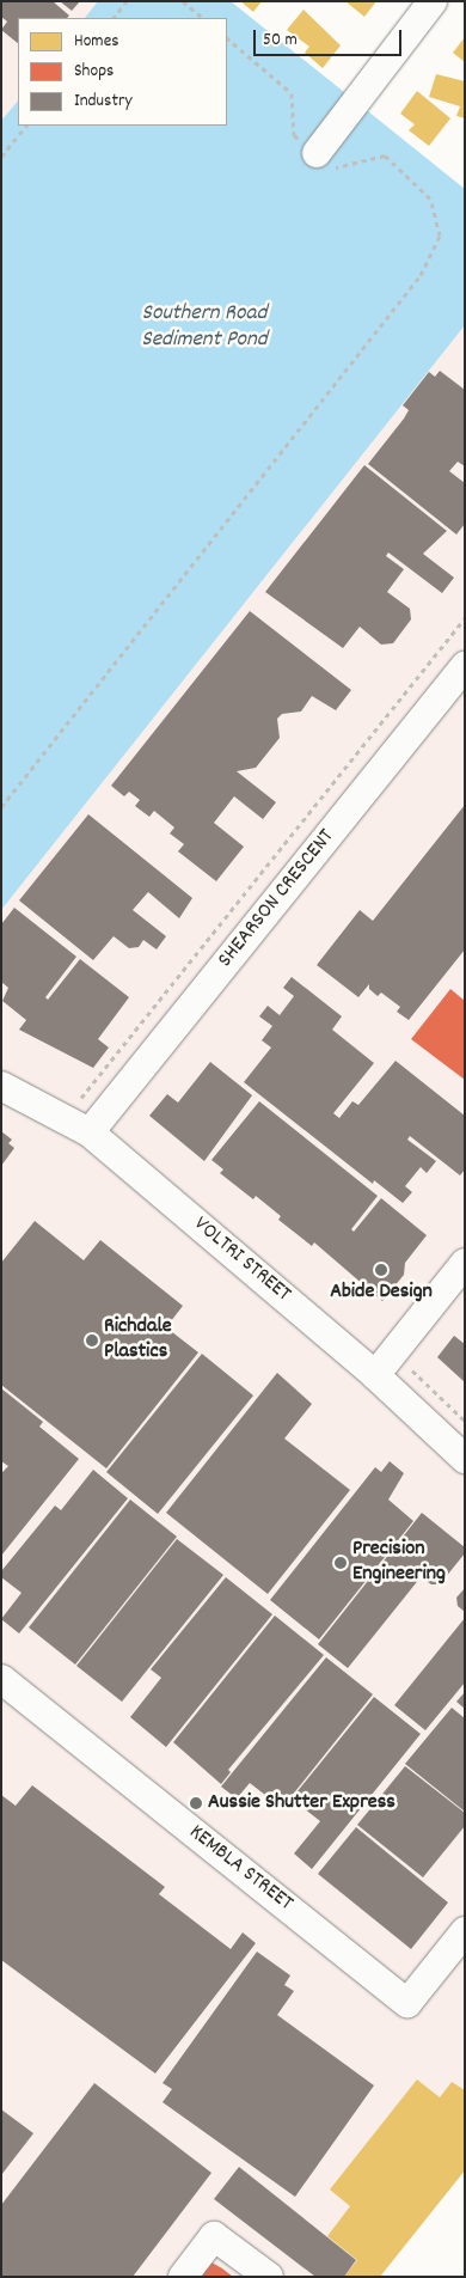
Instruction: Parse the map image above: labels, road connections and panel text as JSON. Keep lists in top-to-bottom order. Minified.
{"streets":{"street":["SHEARSON CRESCENT","VOLTRI STREET","KEMBLA STREET"]},"crossings":[["SHEARSON CRESCENT","VOLTRI STREET"]],"water":["Southern Road Sediment Pond"],"places":["Abide Design","Richdale Plastics","Precision Engineering","Aussie Shutter Express"],"legend":["Homes","Shops","Industry"],"scale_bar":"50 m"}
